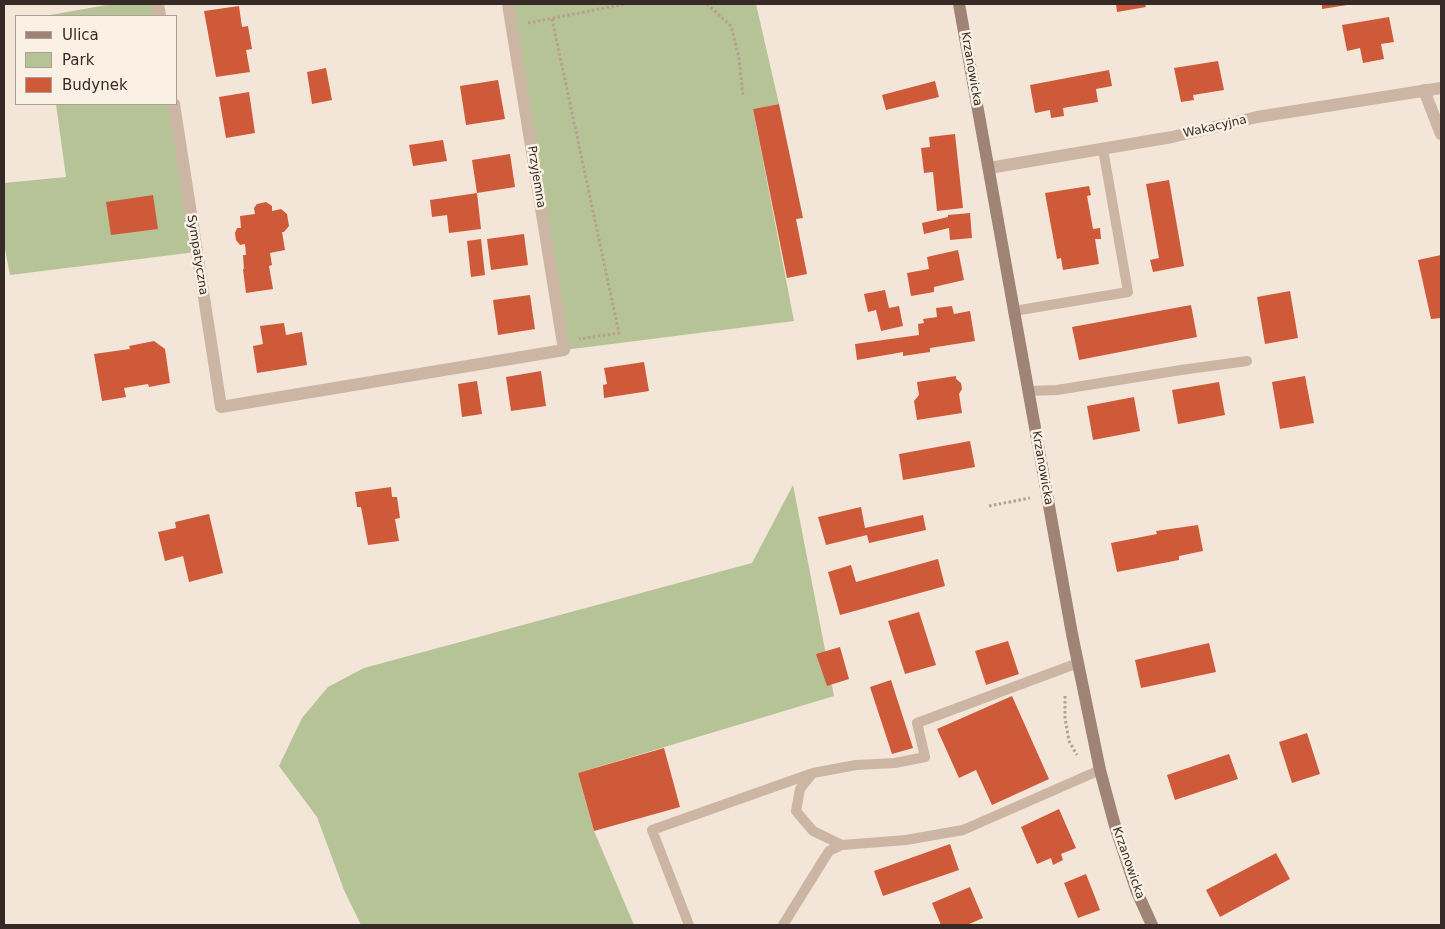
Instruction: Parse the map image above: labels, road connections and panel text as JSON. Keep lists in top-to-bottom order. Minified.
{"streets":{"street":["Krzanowicka","Wakacyjna","Przyjemna","Sympatyczna"]},"crossings":[["Krzanowicka","Wakacyjna"],["Przyjemna","Sympatyczna"]],"legend":["Ulica","Park","Budynek"]}
